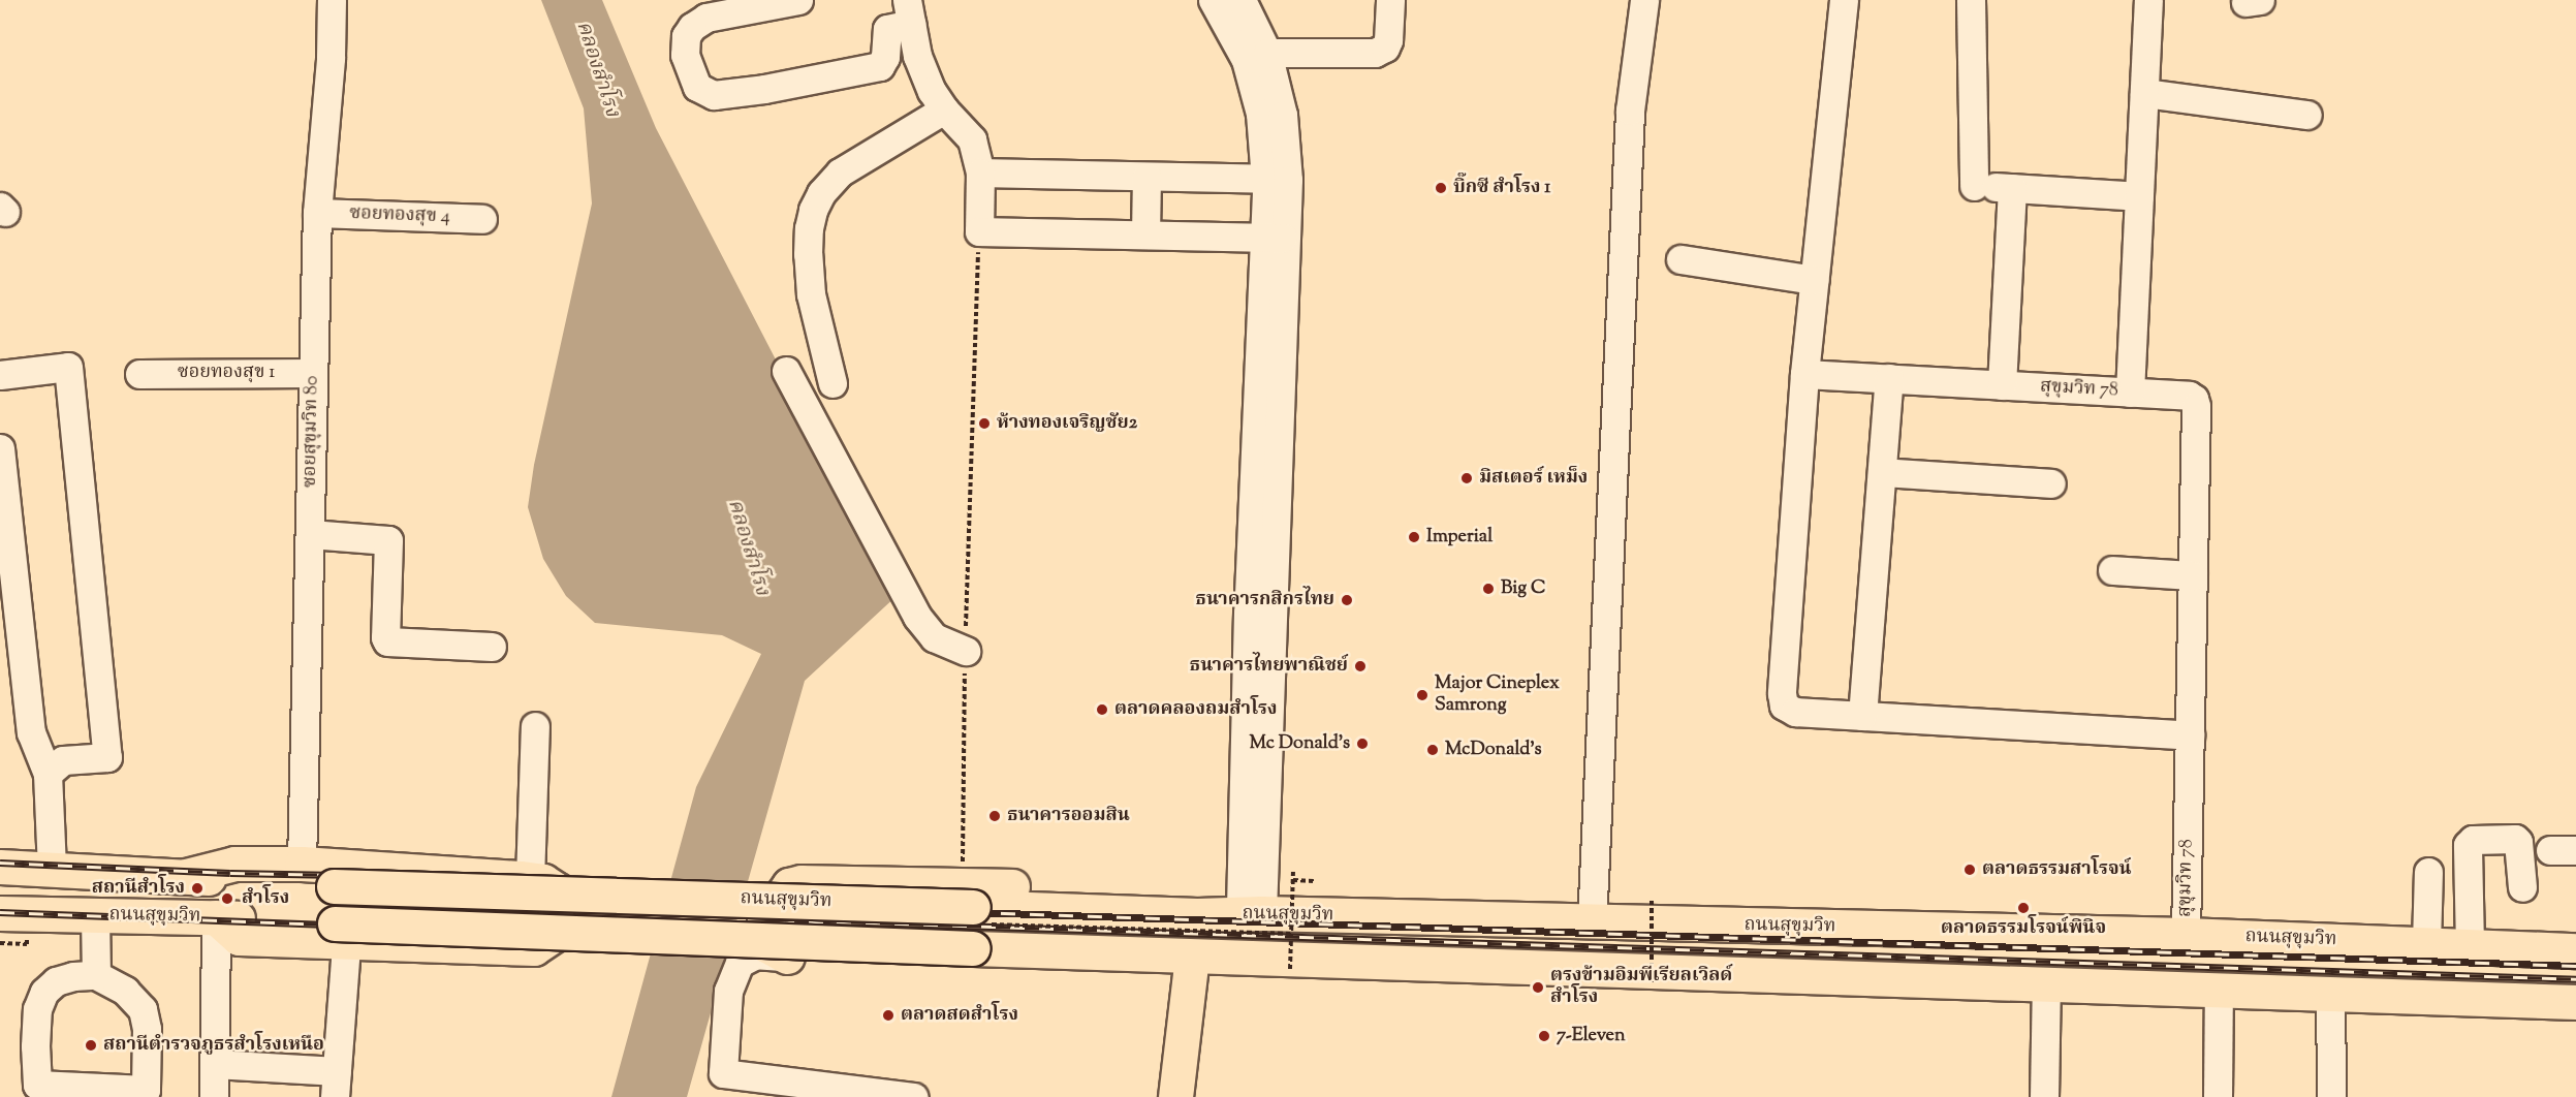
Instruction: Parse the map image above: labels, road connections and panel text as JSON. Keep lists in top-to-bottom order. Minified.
{"streets":{"main road":["ถนนสุขุมวิท"],"street":["ซอยทองสุข 4","ซอยทองสุข 1","สุขุมวิท 78","ซอยสุขุมวิท 80"]},"crossings":[["ซอยทองสุข 4","ซอยสุขุมวิท 80"],["ซอยทองสุข 1","ซอยสุขุมวิท 80"],["สุขุมวิท 78","ถนนสุขุมวิท"]],"water":["คลองสำโรง"],"places":["บิ๊กซี สำโรง 1","ห้างทองเจริญชัย2","มิสเตอร์ เหม็ง","Imperial","Big C","ธนาคารกสิกรไทย","ธนาคารไทยพาณิชย์","Major Cineplex Samrong","ตลาดคลองถมสำโรง","Mc Donald's","McDonald's","ธนาคารออมสิน","ตลาดธรรมสาโรจน์","สถานีสำโรง","สำโรง","ตลาดธรรมโรจน์พินิจ","ตรงข้ามอิมพีเรียลเวิลด์ สําโรง","ตลาดสดสำโรง","7-Eleven","สถานีตำรวจภูธรสำโรงเหนือ"]}
